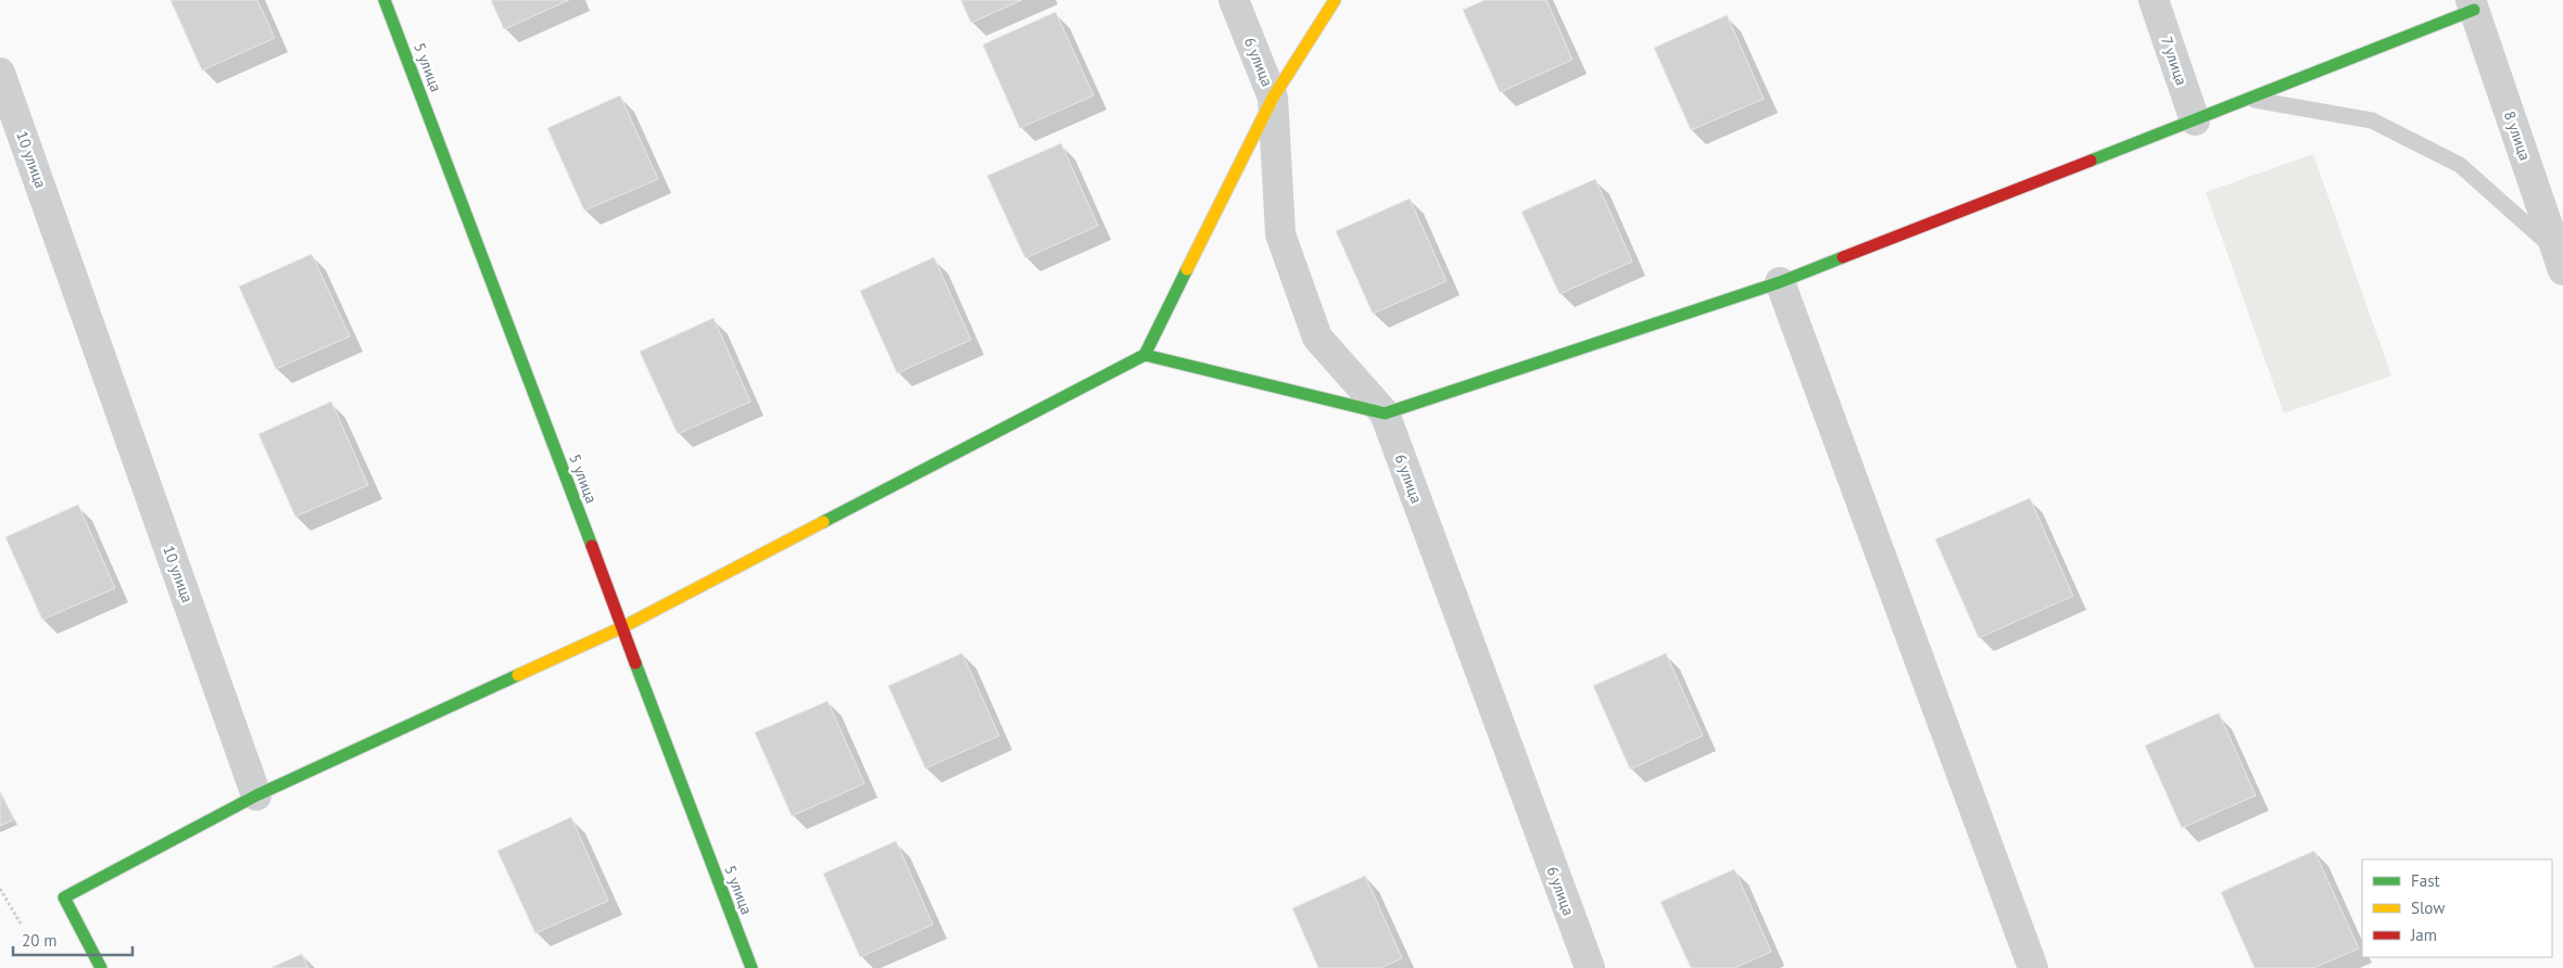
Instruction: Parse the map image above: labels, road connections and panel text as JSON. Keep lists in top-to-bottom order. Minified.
{"streets":{"street":["7 улица","6 улица","5 улица","8 улица","10 улица"]},"legend":["Fast","Slow","Jam"],"scale_bar":"20 m"}
